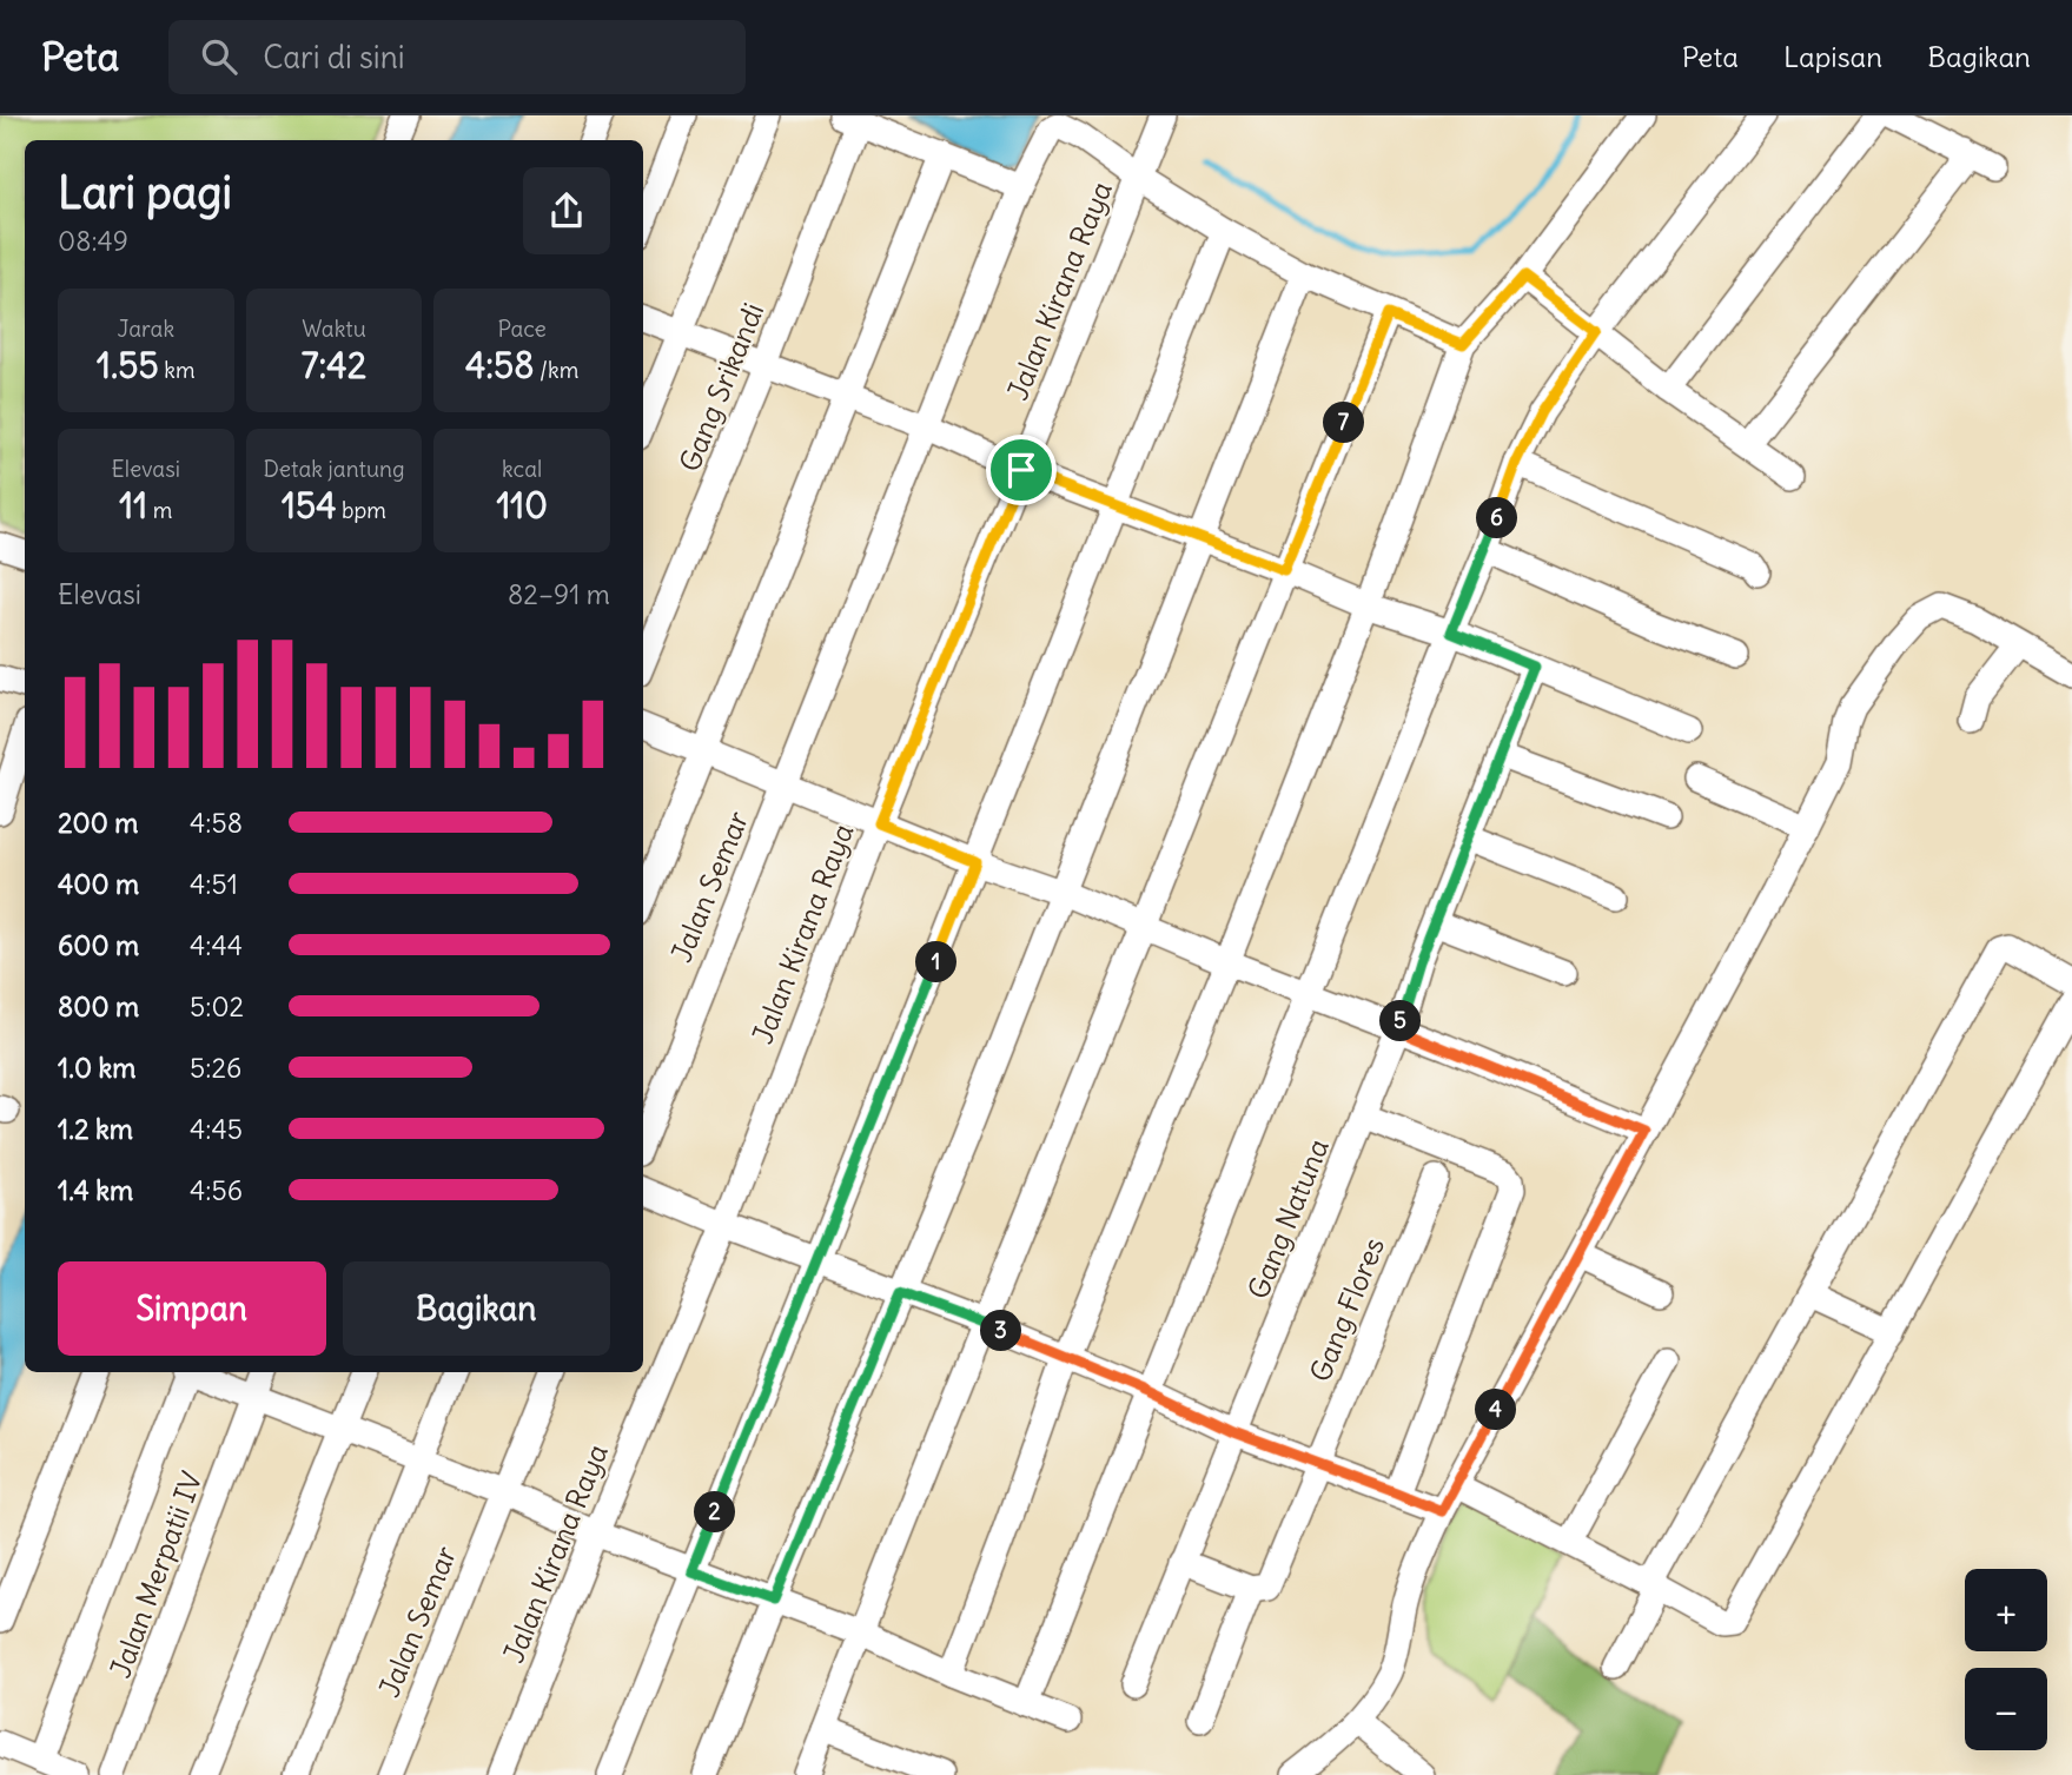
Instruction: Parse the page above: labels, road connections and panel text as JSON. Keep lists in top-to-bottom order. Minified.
{"streets":{"street":["Jalan Kirana Raya","Gang Srikandi","Jalan Semar","Gang Natuna","Gang Flores","Jalan Merpatii IV"]},"crossings":[["Jalan Kirana Raya","Jalan Semar"]],"page":{"header":"Peta","search":"Cari di sini","nav":["Peta","Lapisan","Bagikan"],"heading":["Lari pagi","08:49"],"stats":[["Jarak","1.55 km"],["Waktu","7:42"],["Pace","4:58 /km"],["Elevasi","11 m"],["Detak jantung","154 bpm"],["kcal","110"]],"pins":["7","6","1","5","3","4","2"],"chart":["Elevasi","82–91 m"],"list":[{"name":"200 m","note":"4:58"},{"name":"400 m","note":"4:51"},{"name":"600 m","note":"4:44"},{"name":"800 m","note":"5:02"},{"name":"1.0 km","note":"5:26"},{"name":"1.2 km","note":"4:45"},{"name":"1.4 km","note":"4:56"}],"buttons":["Simpan","Bagikan"],"map_buttons":["+","−"]}}
